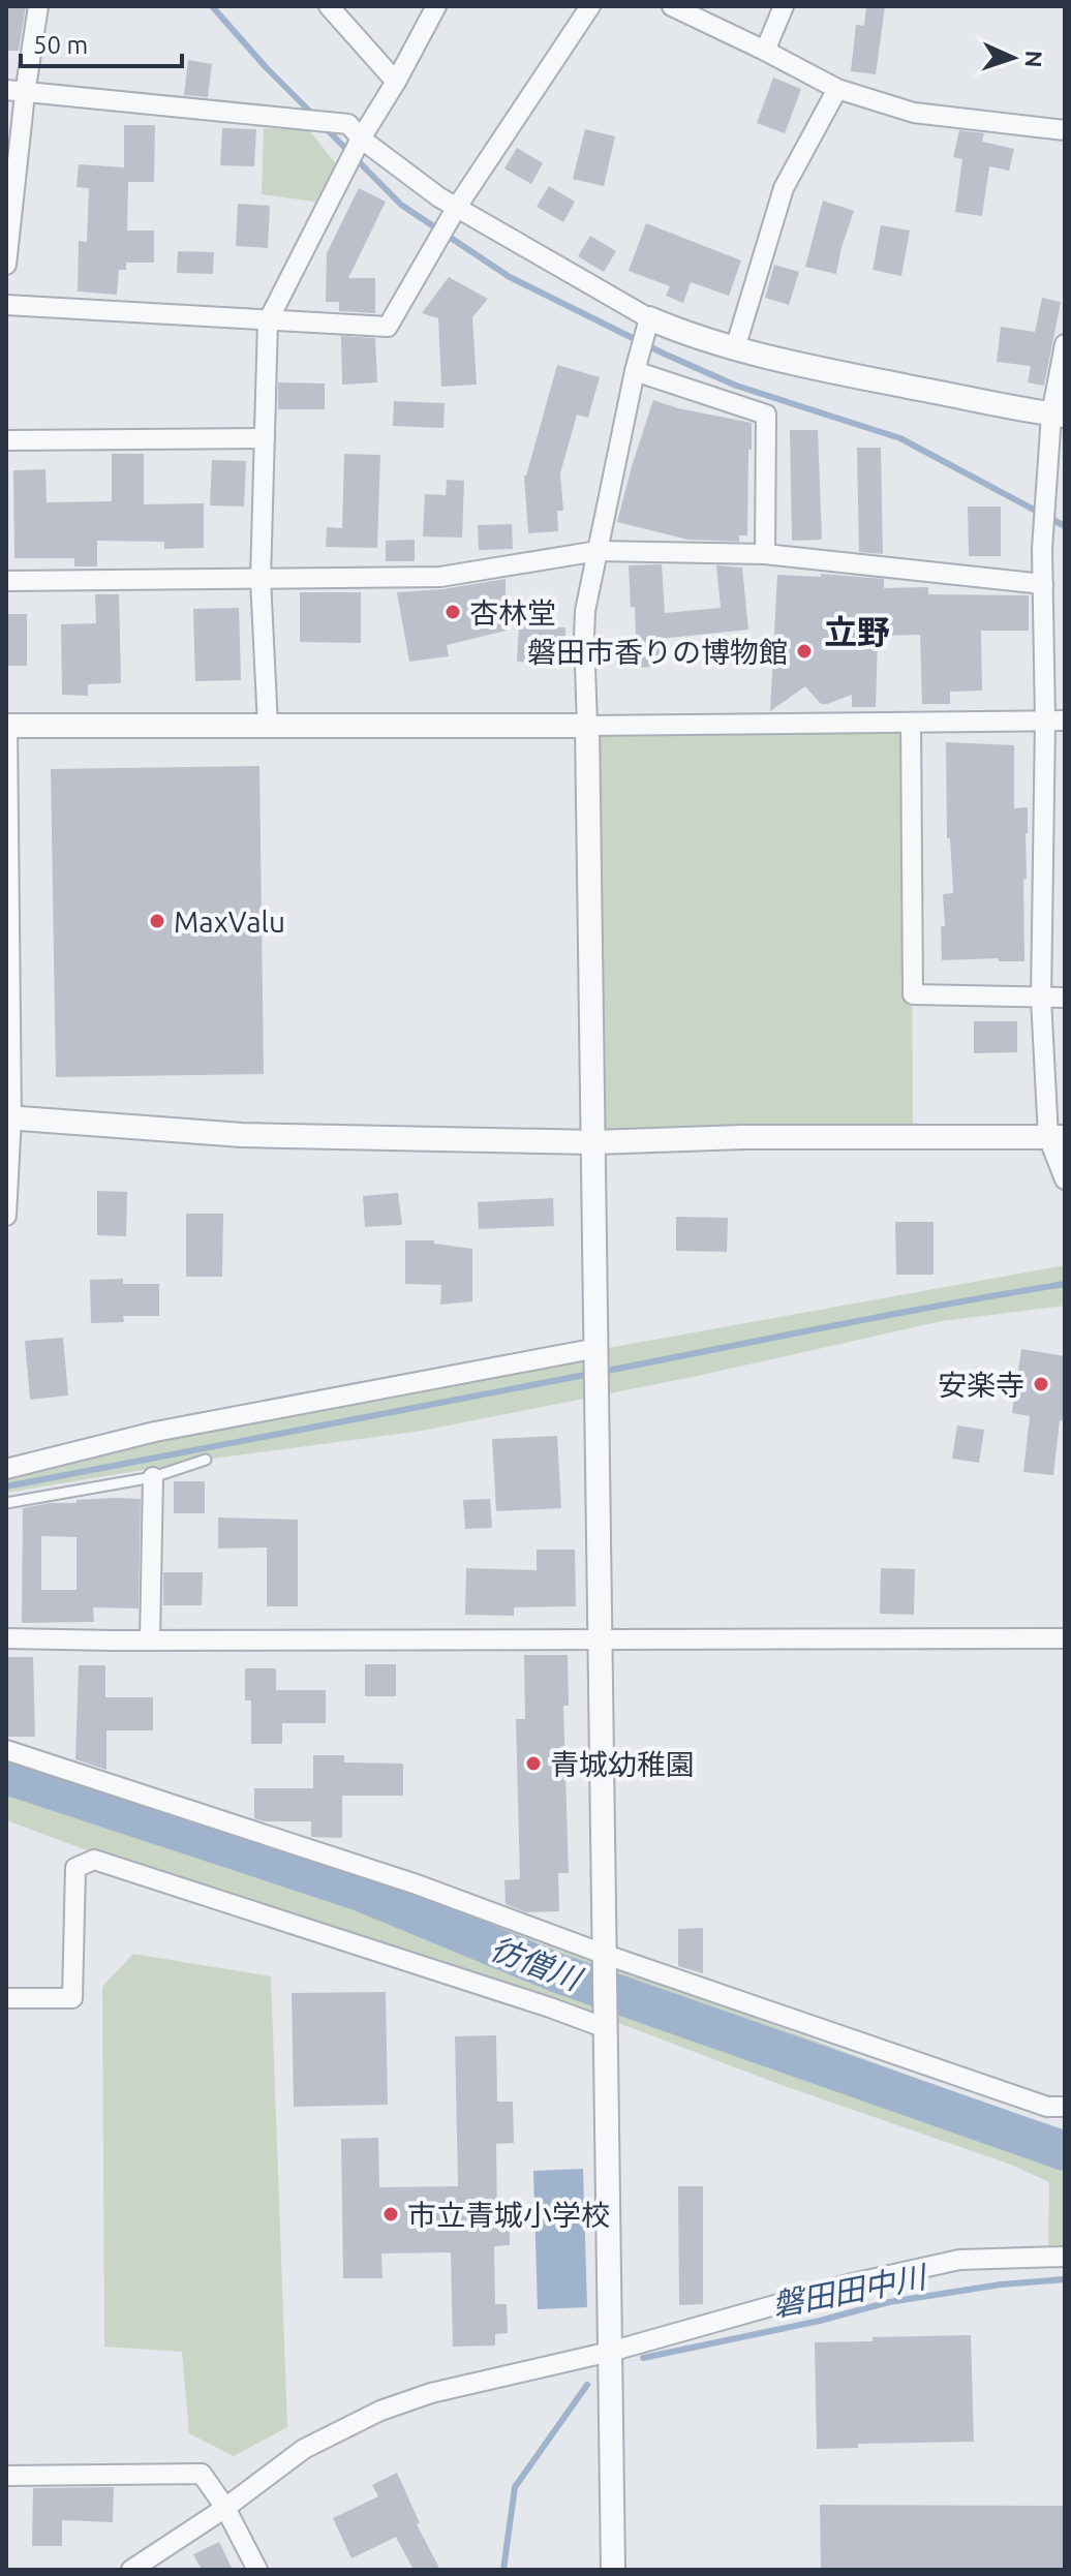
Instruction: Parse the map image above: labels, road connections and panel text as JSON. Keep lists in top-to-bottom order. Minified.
{"districts":["立野"],"water":["彷僧川","磐田田中川"],"places":["杏林堂","磐田市香りの博物館","MaxValu","安楽寺","青城幼稚園","市立青城小学校"],"scale_bar":"50 m","north":"right"}
